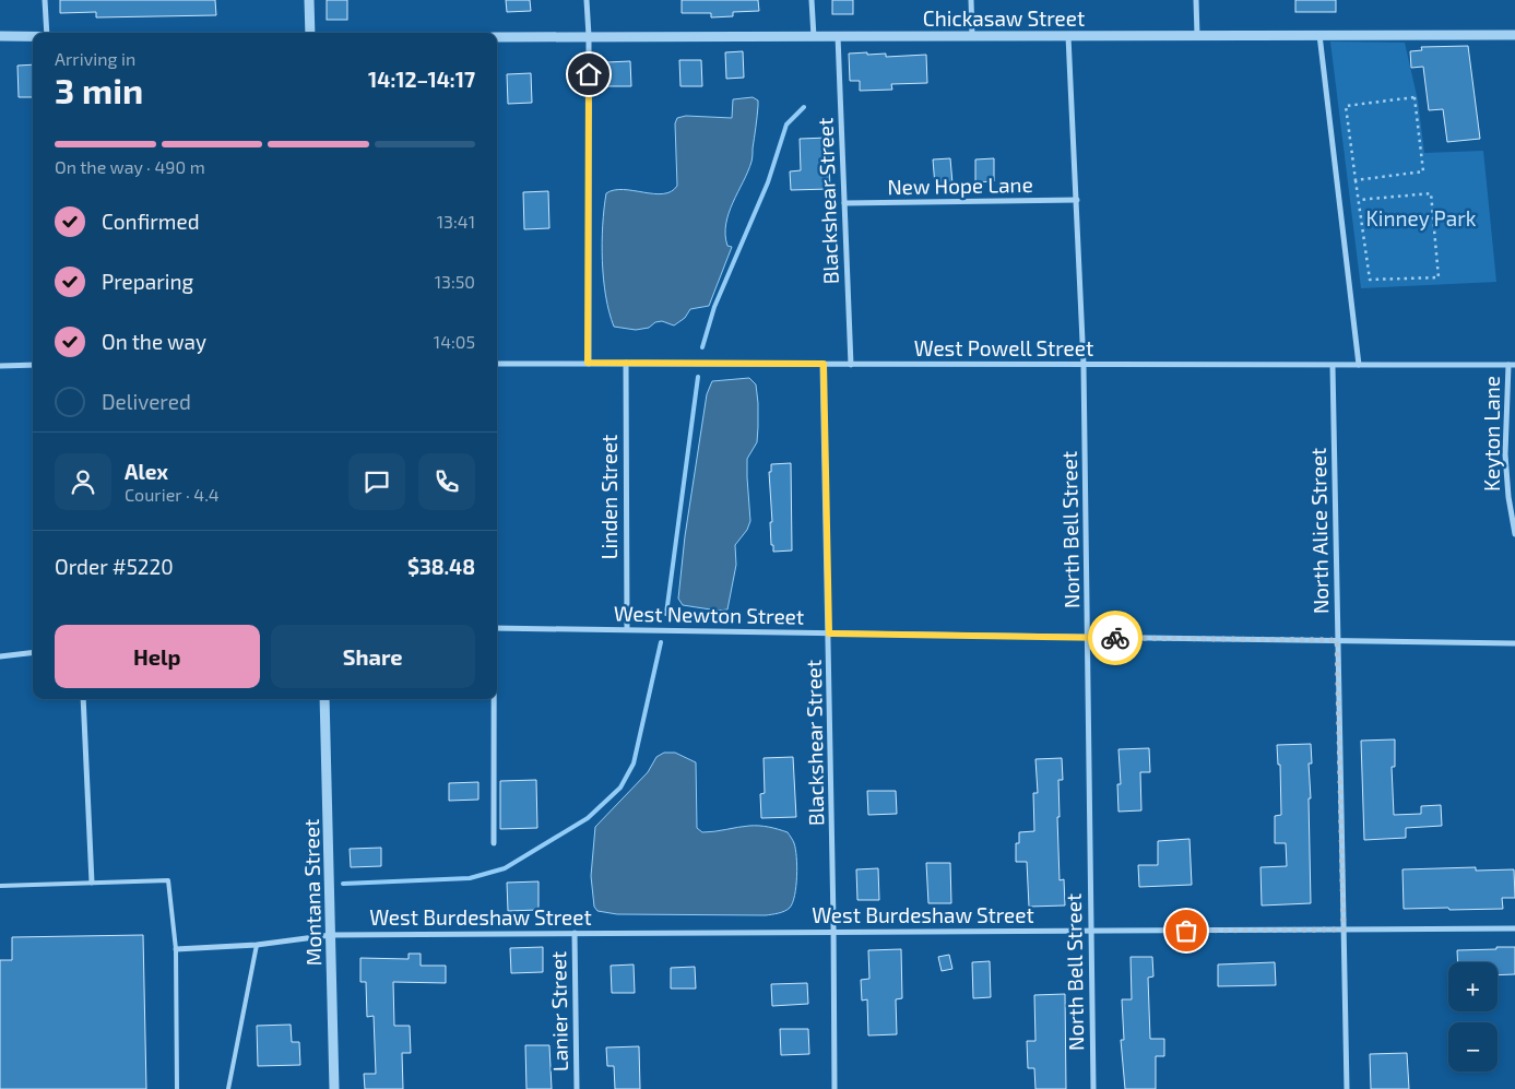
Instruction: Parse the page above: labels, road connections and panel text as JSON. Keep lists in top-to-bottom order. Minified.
{"streets":{"street":["Chickasaw Street","New Hope Lane","Blackshear Street","West Powell Street","Keyton Lane","Linden Street","North Bell Street","North Alice Street","West Newton Street","Montana Street","West Burdeshaw Street","Lanier Street"]},"crossings":[["Chickasaw Street","Blackshear Street"],["Chickasaw Street","North Bell Street"],["New Hope Lane","Blackshear Street"],["New Hope Lane","North Bell Street"],["Blackshear Street","West Powell Street"],["Blackshear Street","West Newton Street"],["Blackshear Street","West Burdeshaw Street"],["West Powell Street","Keyton Lane"],["West Powell Street","Linden Street"],["West Powell Street","North Bell Street"],["West Powell Street","North Alice Street"],["Linden Street","West Newton Street"],["North Bell Street","West Newton Street"],["North Bell Street","West Burdeshaw Street"],["North Alice Street","West Newton Street"],["North Alice Street","West Burdeshaw Street"],["Montana Street","West Burdeshaw Street"],["West Burdeshaw Street","Lanier Street"]],"parks":["Kinney Park"],"page":{"heading":["3 min","Arriving in","14:12–14:17"],"panel":["Alex","Courier · 4.4","Order #5220","$38.48"],"bar":"On the way · 490 m","list":[["Confirmed","13:41"],["Preparing","13:50"],["On the way","14:05"],"Delivered"],"buttons":["Help","Share"],"map_buttons":["+","−"]}}
